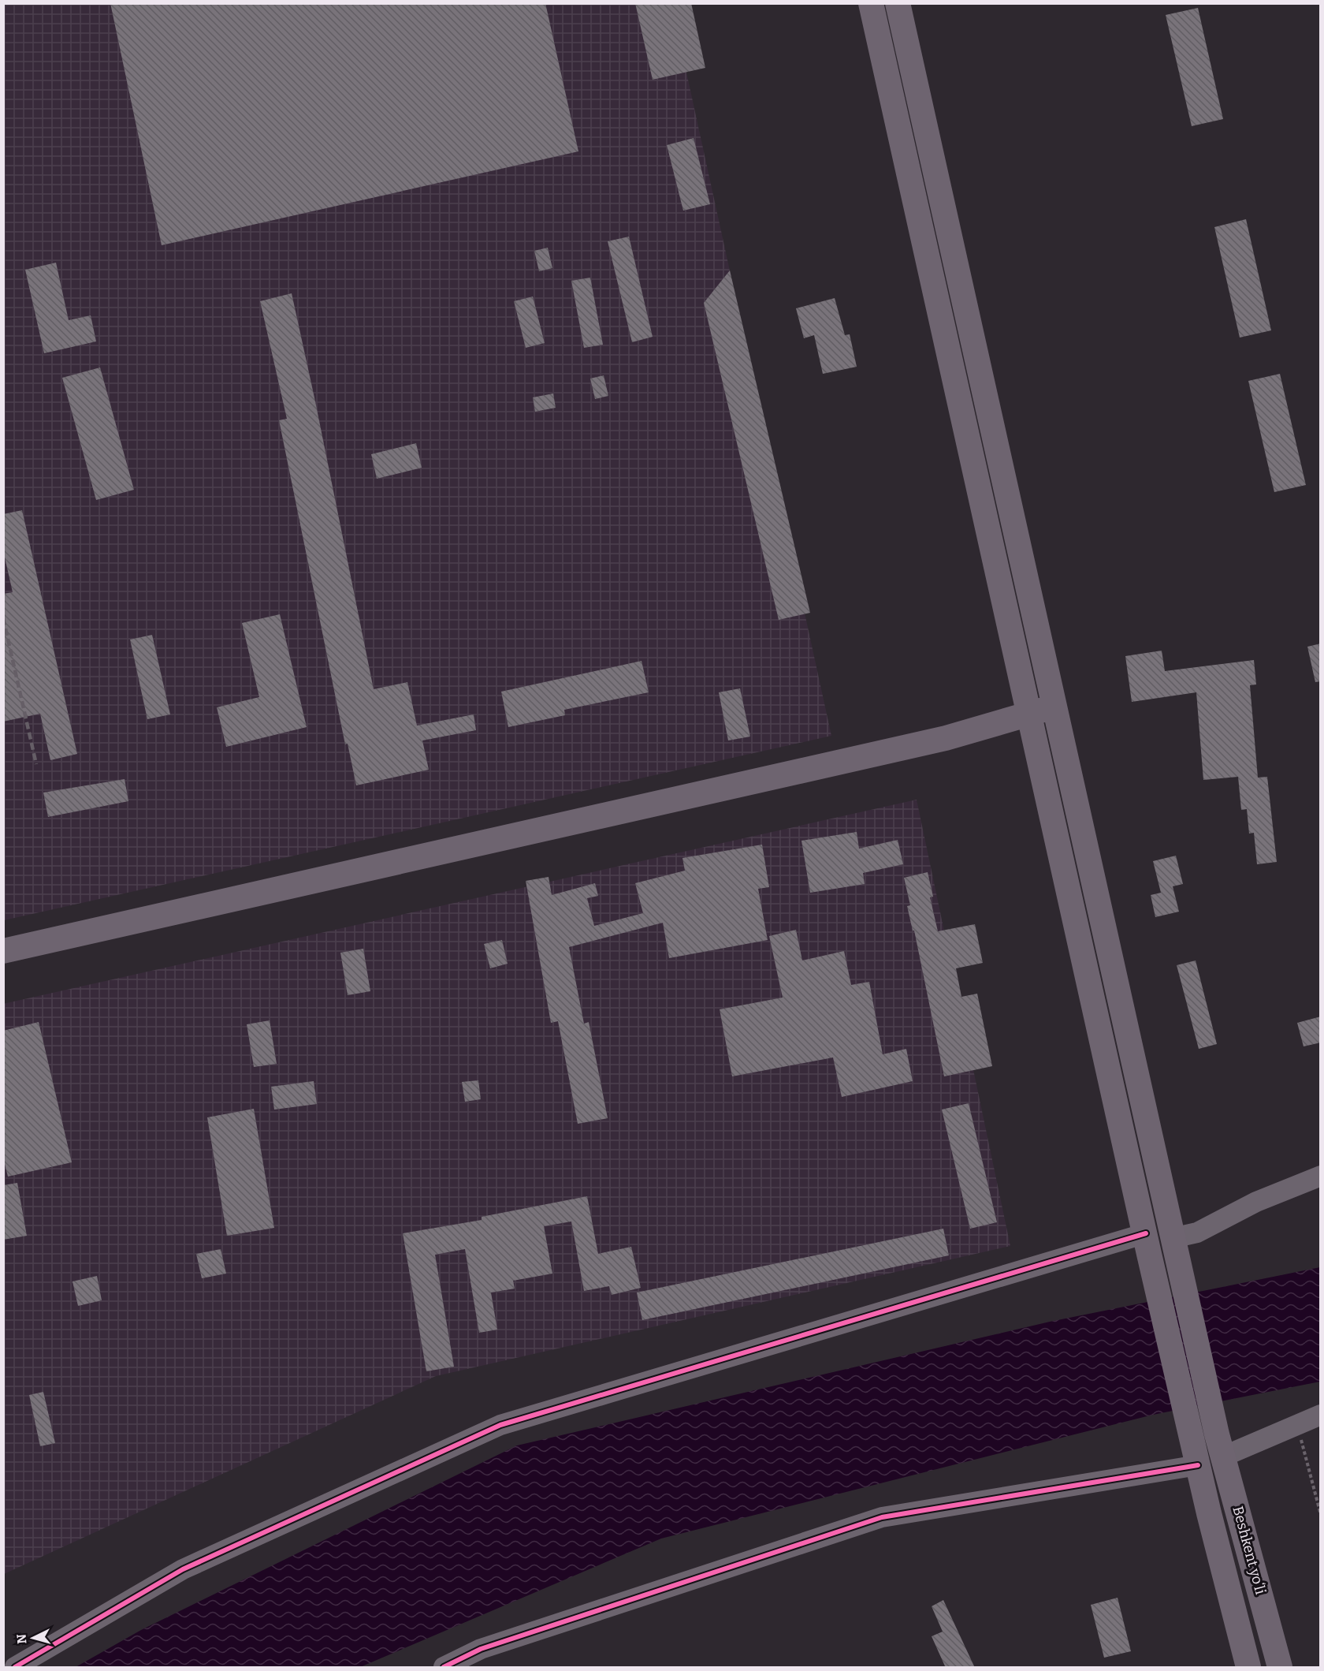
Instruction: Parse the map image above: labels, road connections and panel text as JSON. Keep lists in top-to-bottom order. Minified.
{"streets":{"main road":["Beshkent yoʻli"]},"north":"left"}
